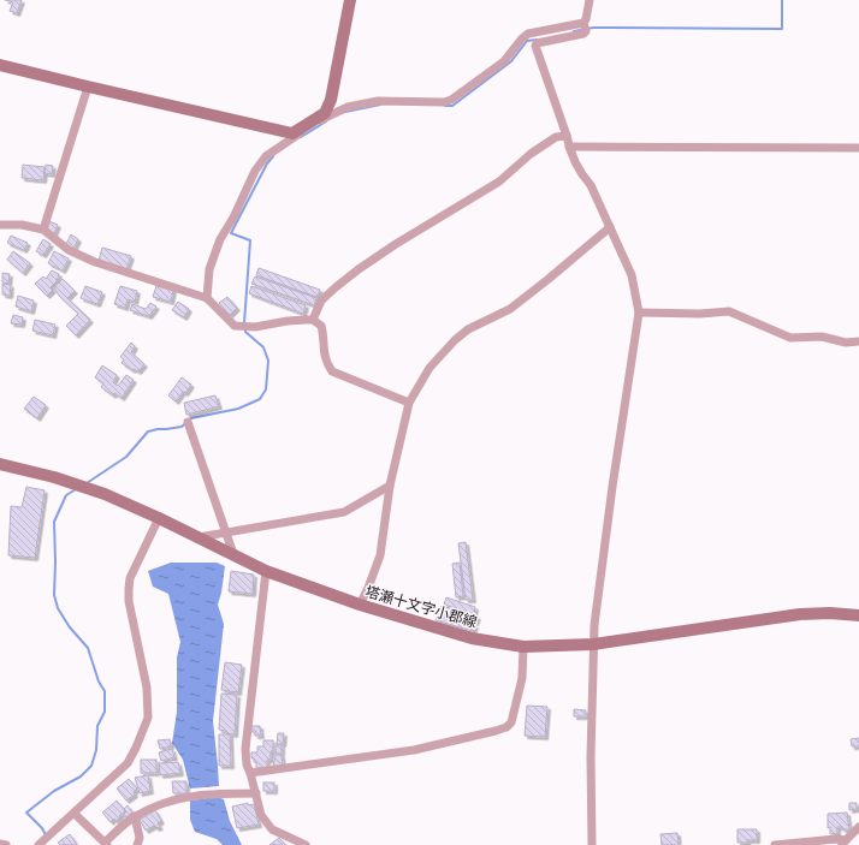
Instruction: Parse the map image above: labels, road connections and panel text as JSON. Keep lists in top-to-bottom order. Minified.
{"streets":{"main road":["塔瀬十文字小郡線"]}}
